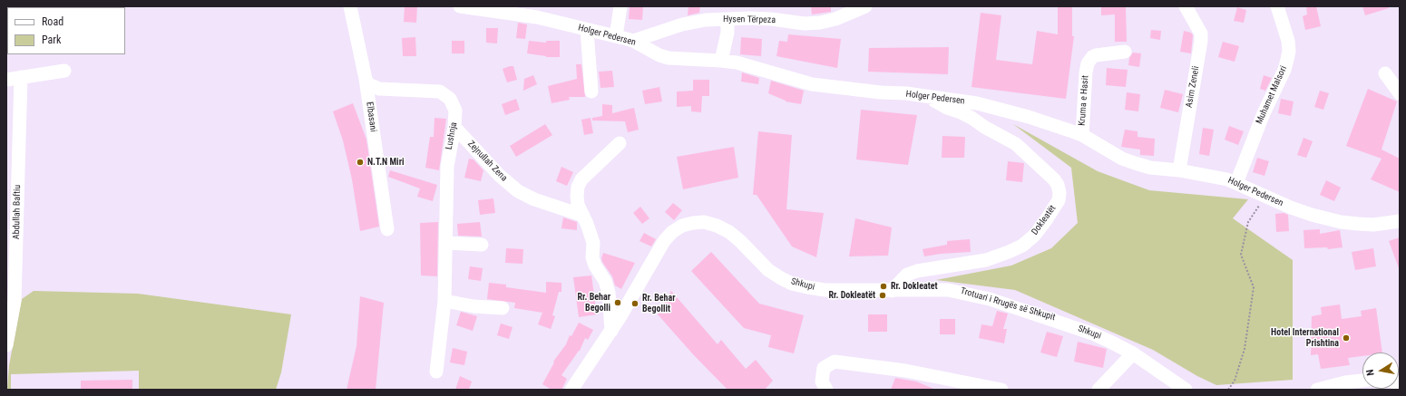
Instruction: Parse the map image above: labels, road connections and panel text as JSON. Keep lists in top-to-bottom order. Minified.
{"streets":{"street":["Hysen Tërpeza","Holger Pedersen","Asim Zeneli","Muhamet Malsori","Kruma e Hasit","Elbasani","Lushnja","Zejnullah Zena","Abdullah Baftiu","Dokleatët","Shkupi"]},"crossings":[["Hysen Tërpeza","Holger Pedersen"],["Holger Pedersen","Asim Zeneli"],["Holger Pedersen","Muhamet Malsori"],["Holger Pedersen","Kruma e Hasit"],["Holger Pedersen","Dokleatët"],["Elbasani","Lushnja"],["Lushnja","Zejnullah Zena"],["Dokleatët","Shkupi"]],"places":["N.T.N Miri","Rr. Dokleatet","Rr. Dokleatët","Rr. Behar Begolli","Rr. Behar Begollit","Hotel International Prishtina"],"legend":["Road","Park"],"north":"left"}
